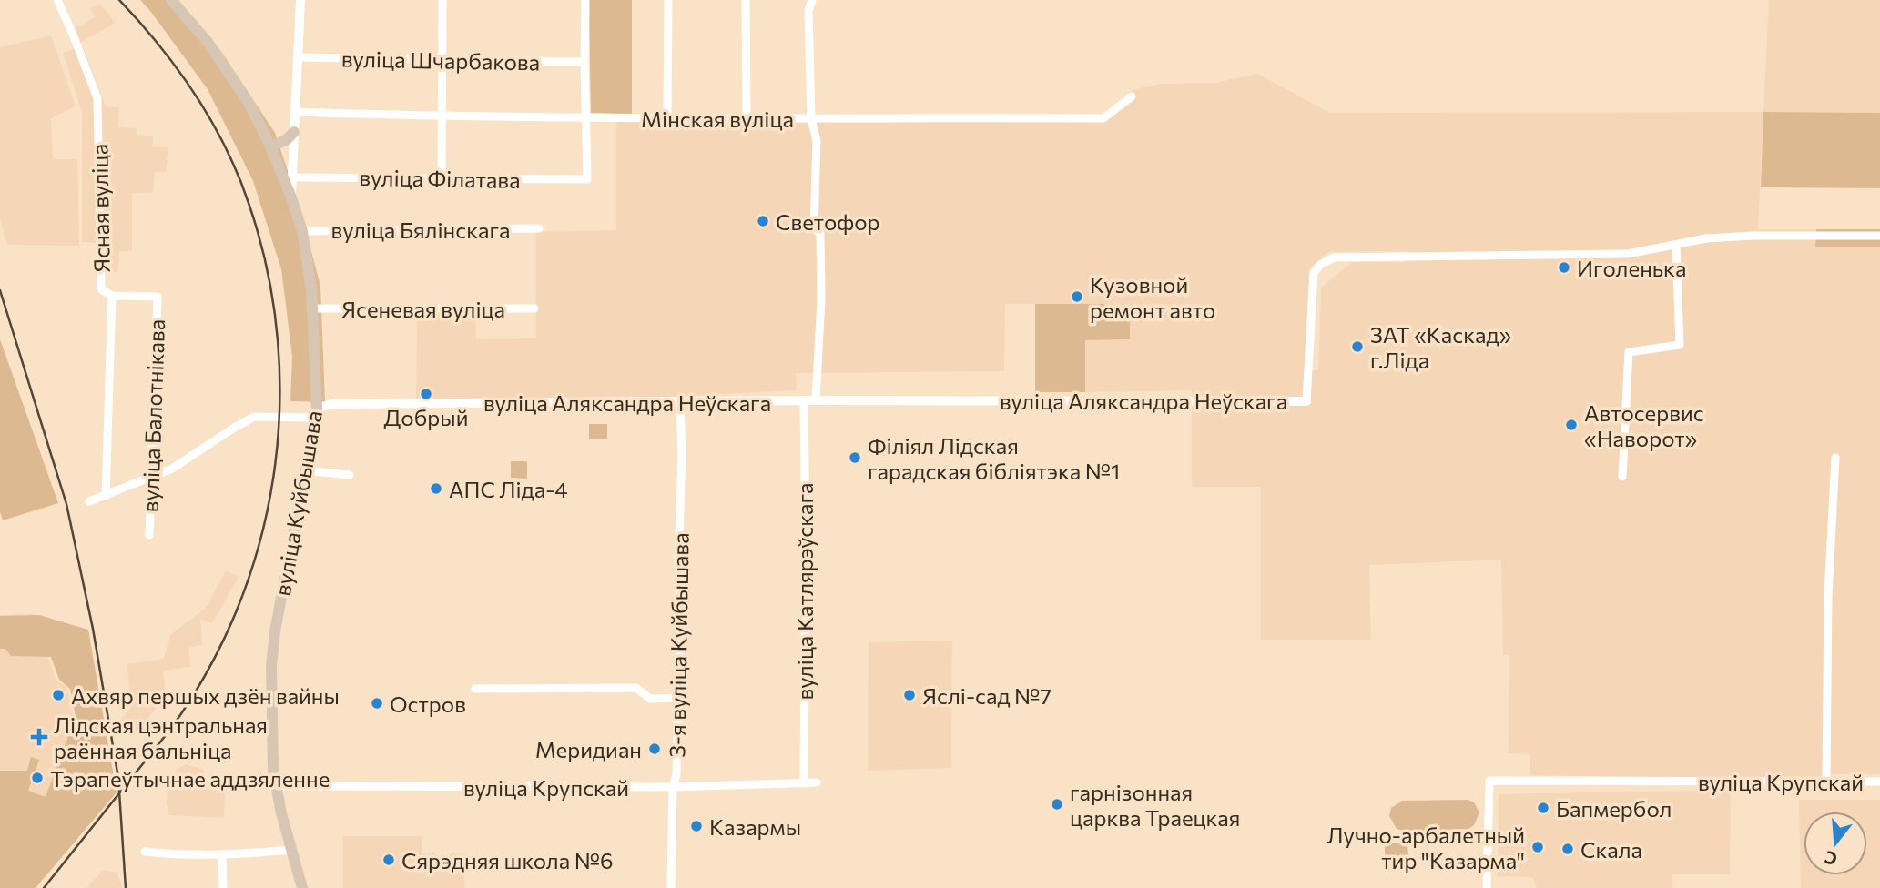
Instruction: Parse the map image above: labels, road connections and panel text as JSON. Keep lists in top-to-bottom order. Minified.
{"streets":{"main road":["вуліца Куйбышава"],"street":["вуліца Шчарбакова","Мінская вуліца","вуліца Філатава","Ясная вуліца","вуліца Бялінскага","Ясеневая вуліца","вуліца Аляксандра Неўскага","вуліца Балотнікава","вуліца Катлярэўскага","3-я вуліца Куйбышава","вуліца Крупскай"]},"crossings":[["Мінская вуліца","вуліца Філатава"],["Ясная вуліца","вуліца Аляксандра Неўскага"],["Ясная вуліца","вуліца Балотнікава"],["вуліца Бялінскага","вуліца Куйбышава"],["Ясеневая вуліца","вуліца Куйбышава"],["вуліца Аляксандра Неўскага","вуліца Балотнікава"],["вуліца Аляксандра Неўскага","вуліца Куйбышава"],["вуліца Аляксандра Неўскага","вуліца Катлярэўскага"],["вуліца Аляксандра Неўскага","3-я вуліца Куйбышава"],["вуліца Куйбышава","вуліца Крупскай"],["вуліца Катлярэўскага","вуліца Крупскай"],["3-я вуліца Куйбышава","вуліца Крупскай"]],"places":{"other":["Светофор","Иголенька","Кузовной ремонт авто","ЗАТ «Каскад» г.Ліда","Добрый","Автосервис «Наворот»","Філіял Лідская гарадская бібліятэка №1","АПС Ліда-4","Ахвяр першых дзён вайны","Яслі-сад №7","Остров","Меридиан","Тэрапеўтычнае аддзяленне","гарнізонная царква Траецкая","Бапмербол","Казармы","Лучно-арбалетный тир \"Казарма\"","Скала","Сярэдняя школа №6"],"health":["Лідская цэнтральная раённая бальніца"]},"north":"bottom"}
